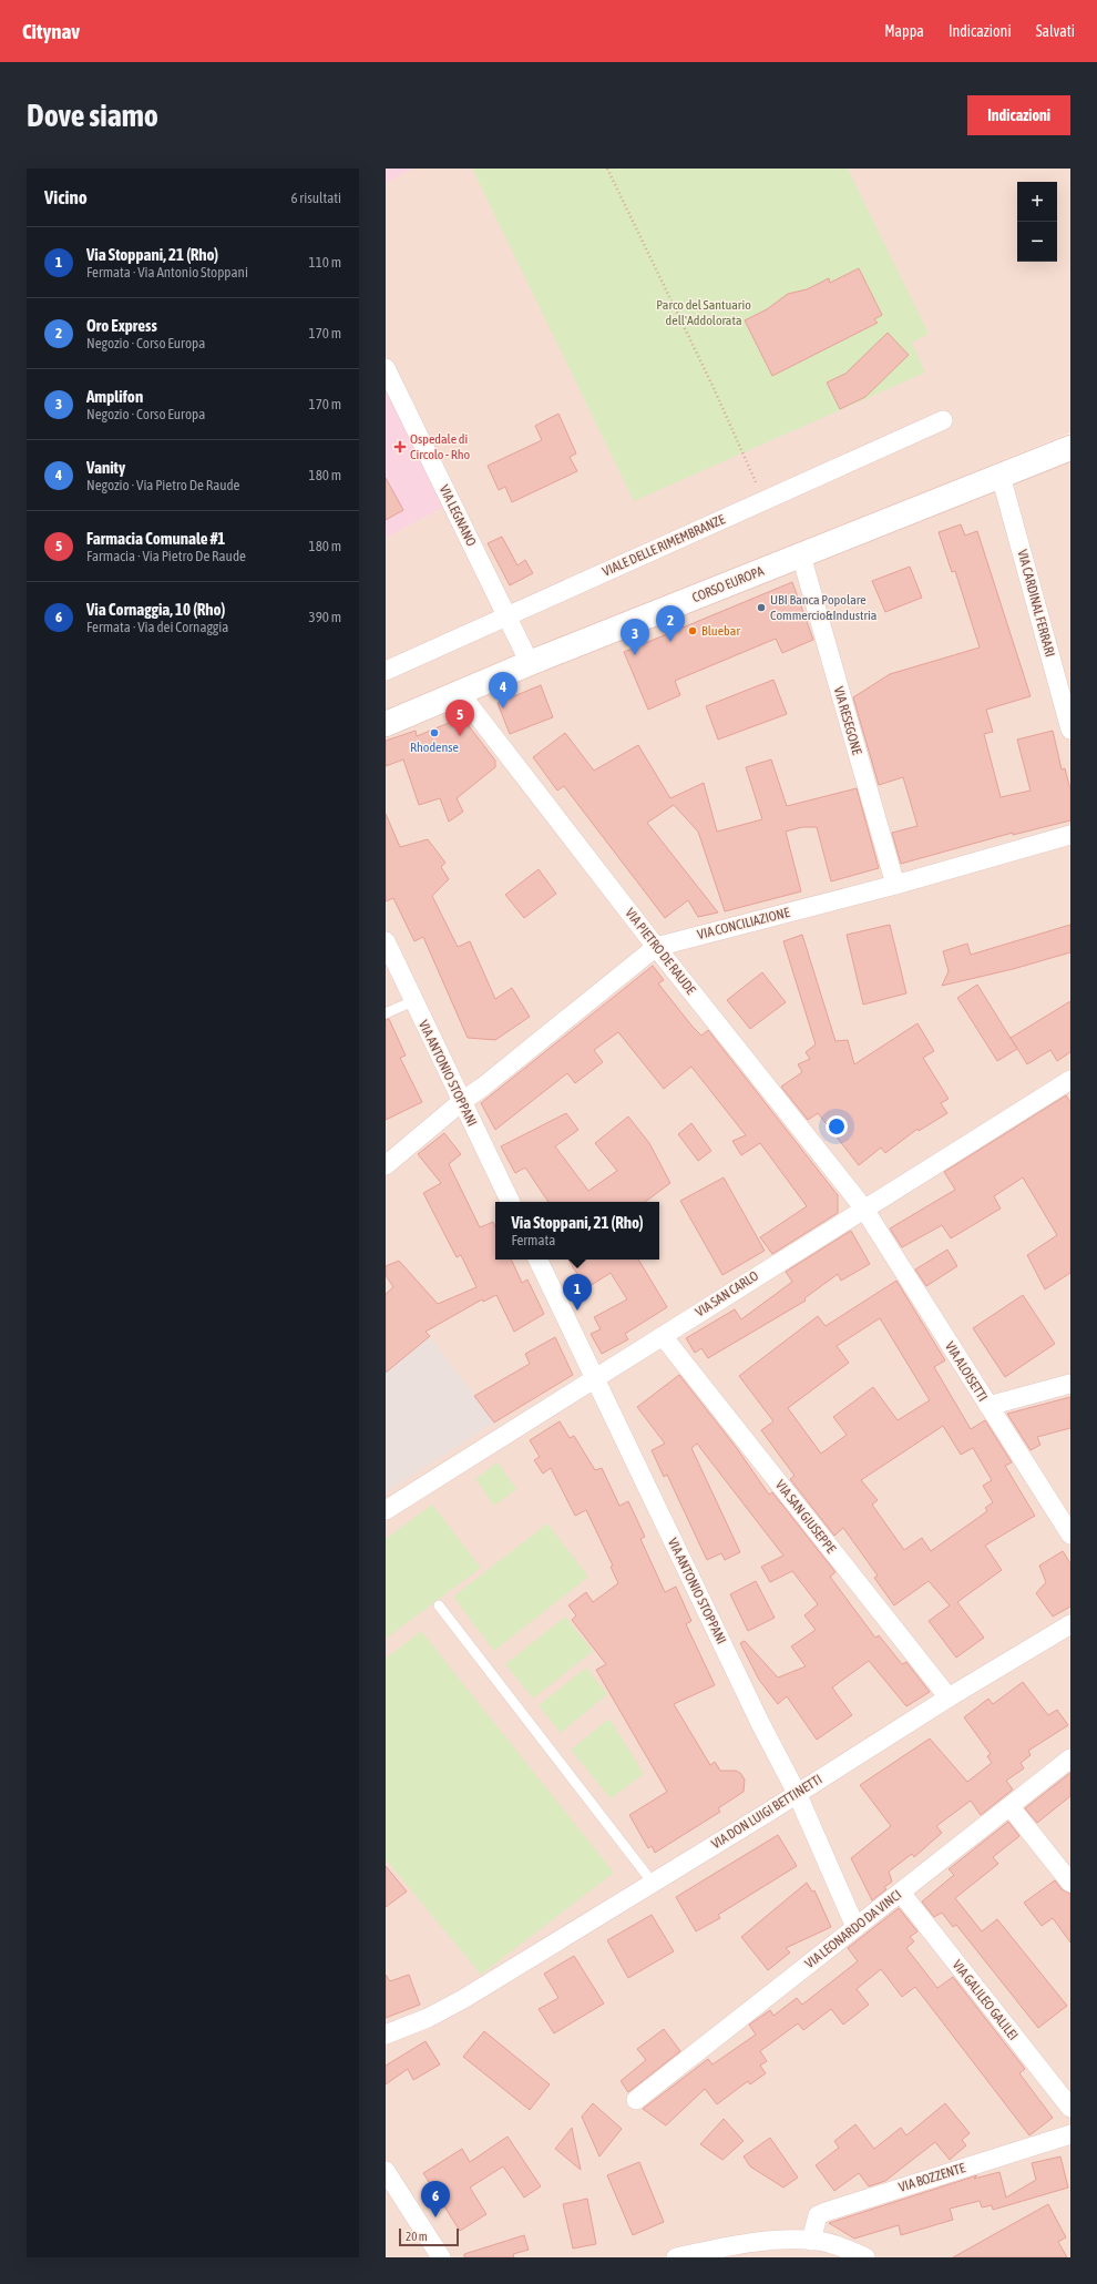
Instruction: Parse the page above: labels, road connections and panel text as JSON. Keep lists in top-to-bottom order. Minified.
{"streets":{"main road":["CORSO EUROPA"],"street":["VIA LEGNANO","VIALE DELLE RIMEMBRANZE","VIA CARDINAL FERRARI","VIA RESEGONE","VIA CONCILIAZIONE","VIA PIETRO DE RAUDE","VIA ANTONIO STOPPANI","VIA SAN CARLO","VIA ALOISETTI","VIA SAN GIUSEPPE","VIA DON LUIGI BETTINETTI","VIA LEONARDO DA VINCI","VIA GALILEO GALILEI","VIA BOZZENTE"]},"crossings":[["VIA LEGNANO","VIALE DELLE RIMEMBRANZE"],["VIA LEGNANO","CORSO EUROPA"],["CORSO EUROPA","VIA CARDINAL FERRARI"],["CORSO EUROPA","VIA RESEGONE"],["CORSO EUROPA","VIA PIETRO DE RAUDE"],["VIA RESEGONE","VIA CONCILIAZIONE"],["VIA CONCILIAZIONE","VIA PIETRO DE RAUDE"],["VIA CONCILIAZIONE","VIA ANTONIO STOPPANI"],["VIA PIETRO DE RAUDE","VIA SAN CARLO"],["VIA PIETRO DE RAUDE","VIA ALOISETTI"],["VIA ANTONIO STOPPANI","VIA SAN CARLO"],["VIA ANTONIO STOPPANI","VIA DON LUIGI BETTINETTI"],["VIA ANTONIO STOPPANI","VIA LEONARDO DA VINCI"],["VIA SAN CARLO","VIA ALOISETTI"],["VIA SAN CARLO","VIA SAN GIUSEPPE"],["VIA SAN GIUSEPPE","VIA DON LUIGI BETTINETTI"],["VIA LEONARDO DA VINCI","VIA GALILEO GALILEI"]],"parks":["Parco del Santuario dell'Addolorata"],"places":{"health":["Ospedale di Circolo - Rho"],"other":["UBI Banca Popolare Commercio&Industria","Bluebar","Rhodense"]},"scale_bar":"20 m","page":{"header":"Citynav","nav":["Mappa","Indicazioni","Salvati"],"buttons":"Indicazioni","title":"Dove siamo","heading":["Vicino","6 risultati"],"map_buttons":["+","−"],"list":[{"mark":"1","name":"Via Stoppani, 21 (Rho)","note":"Fermata · Via Antonio Stoppani","value":"110 m"},{"mark":"2","name":"Oro Express","note":"Negozio · Corso Europa","value":"170 m"},{"mark":"3","name":"Amplifon","note":"Negozio · Corso Europa","value":"170 m"},{"mark":"4","name":"Vanity","note":"Negozio · Via Pietro De Raude","value":"180 m"},{"mark":"5","name":"Farmacia Comunale #1","note":"Farmacia · Via Pietro De Raude","value":"180 m"},{"mark":"6","name":"Via Cornaggia, 10 (Rho)","note":"Fermata · Via dei Cornaggia","value":"390 m"}],"pins":["2","3","4","5","1","6"],"popup":["Via Stoppani, 21 (Rho)","Fermata"],"scale":"20 m"}}
